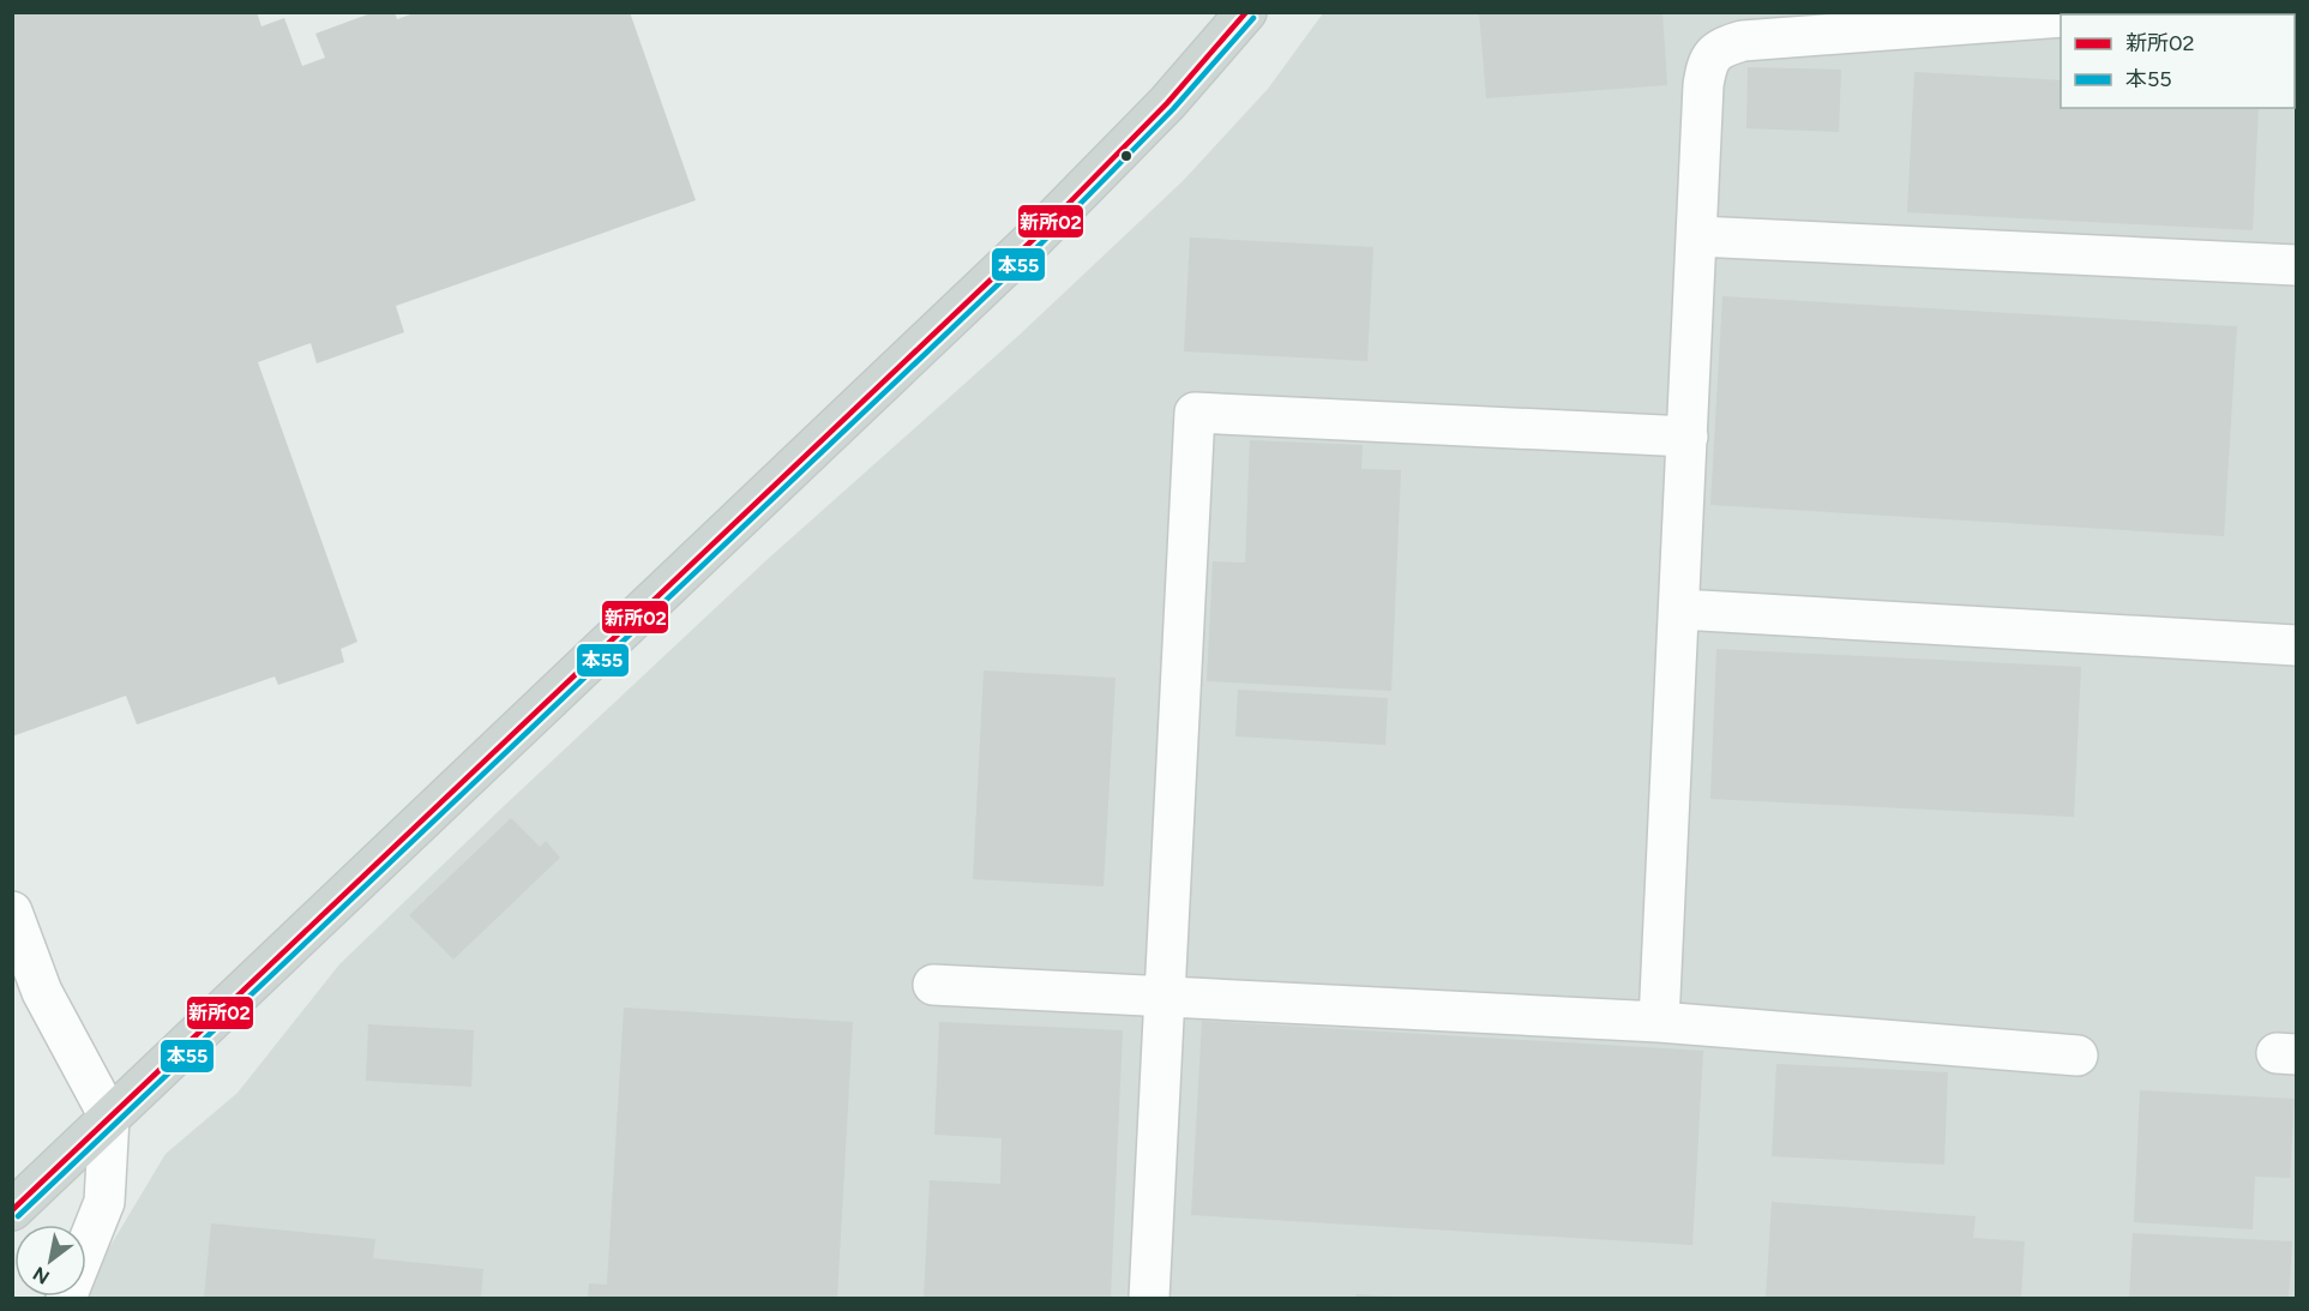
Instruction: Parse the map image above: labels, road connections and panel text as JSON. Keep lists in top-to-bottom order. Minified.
{"lines":["transit line 新所02","transit line 本55"],"legend":["新所02","本55"],"north":"bottom left"}
